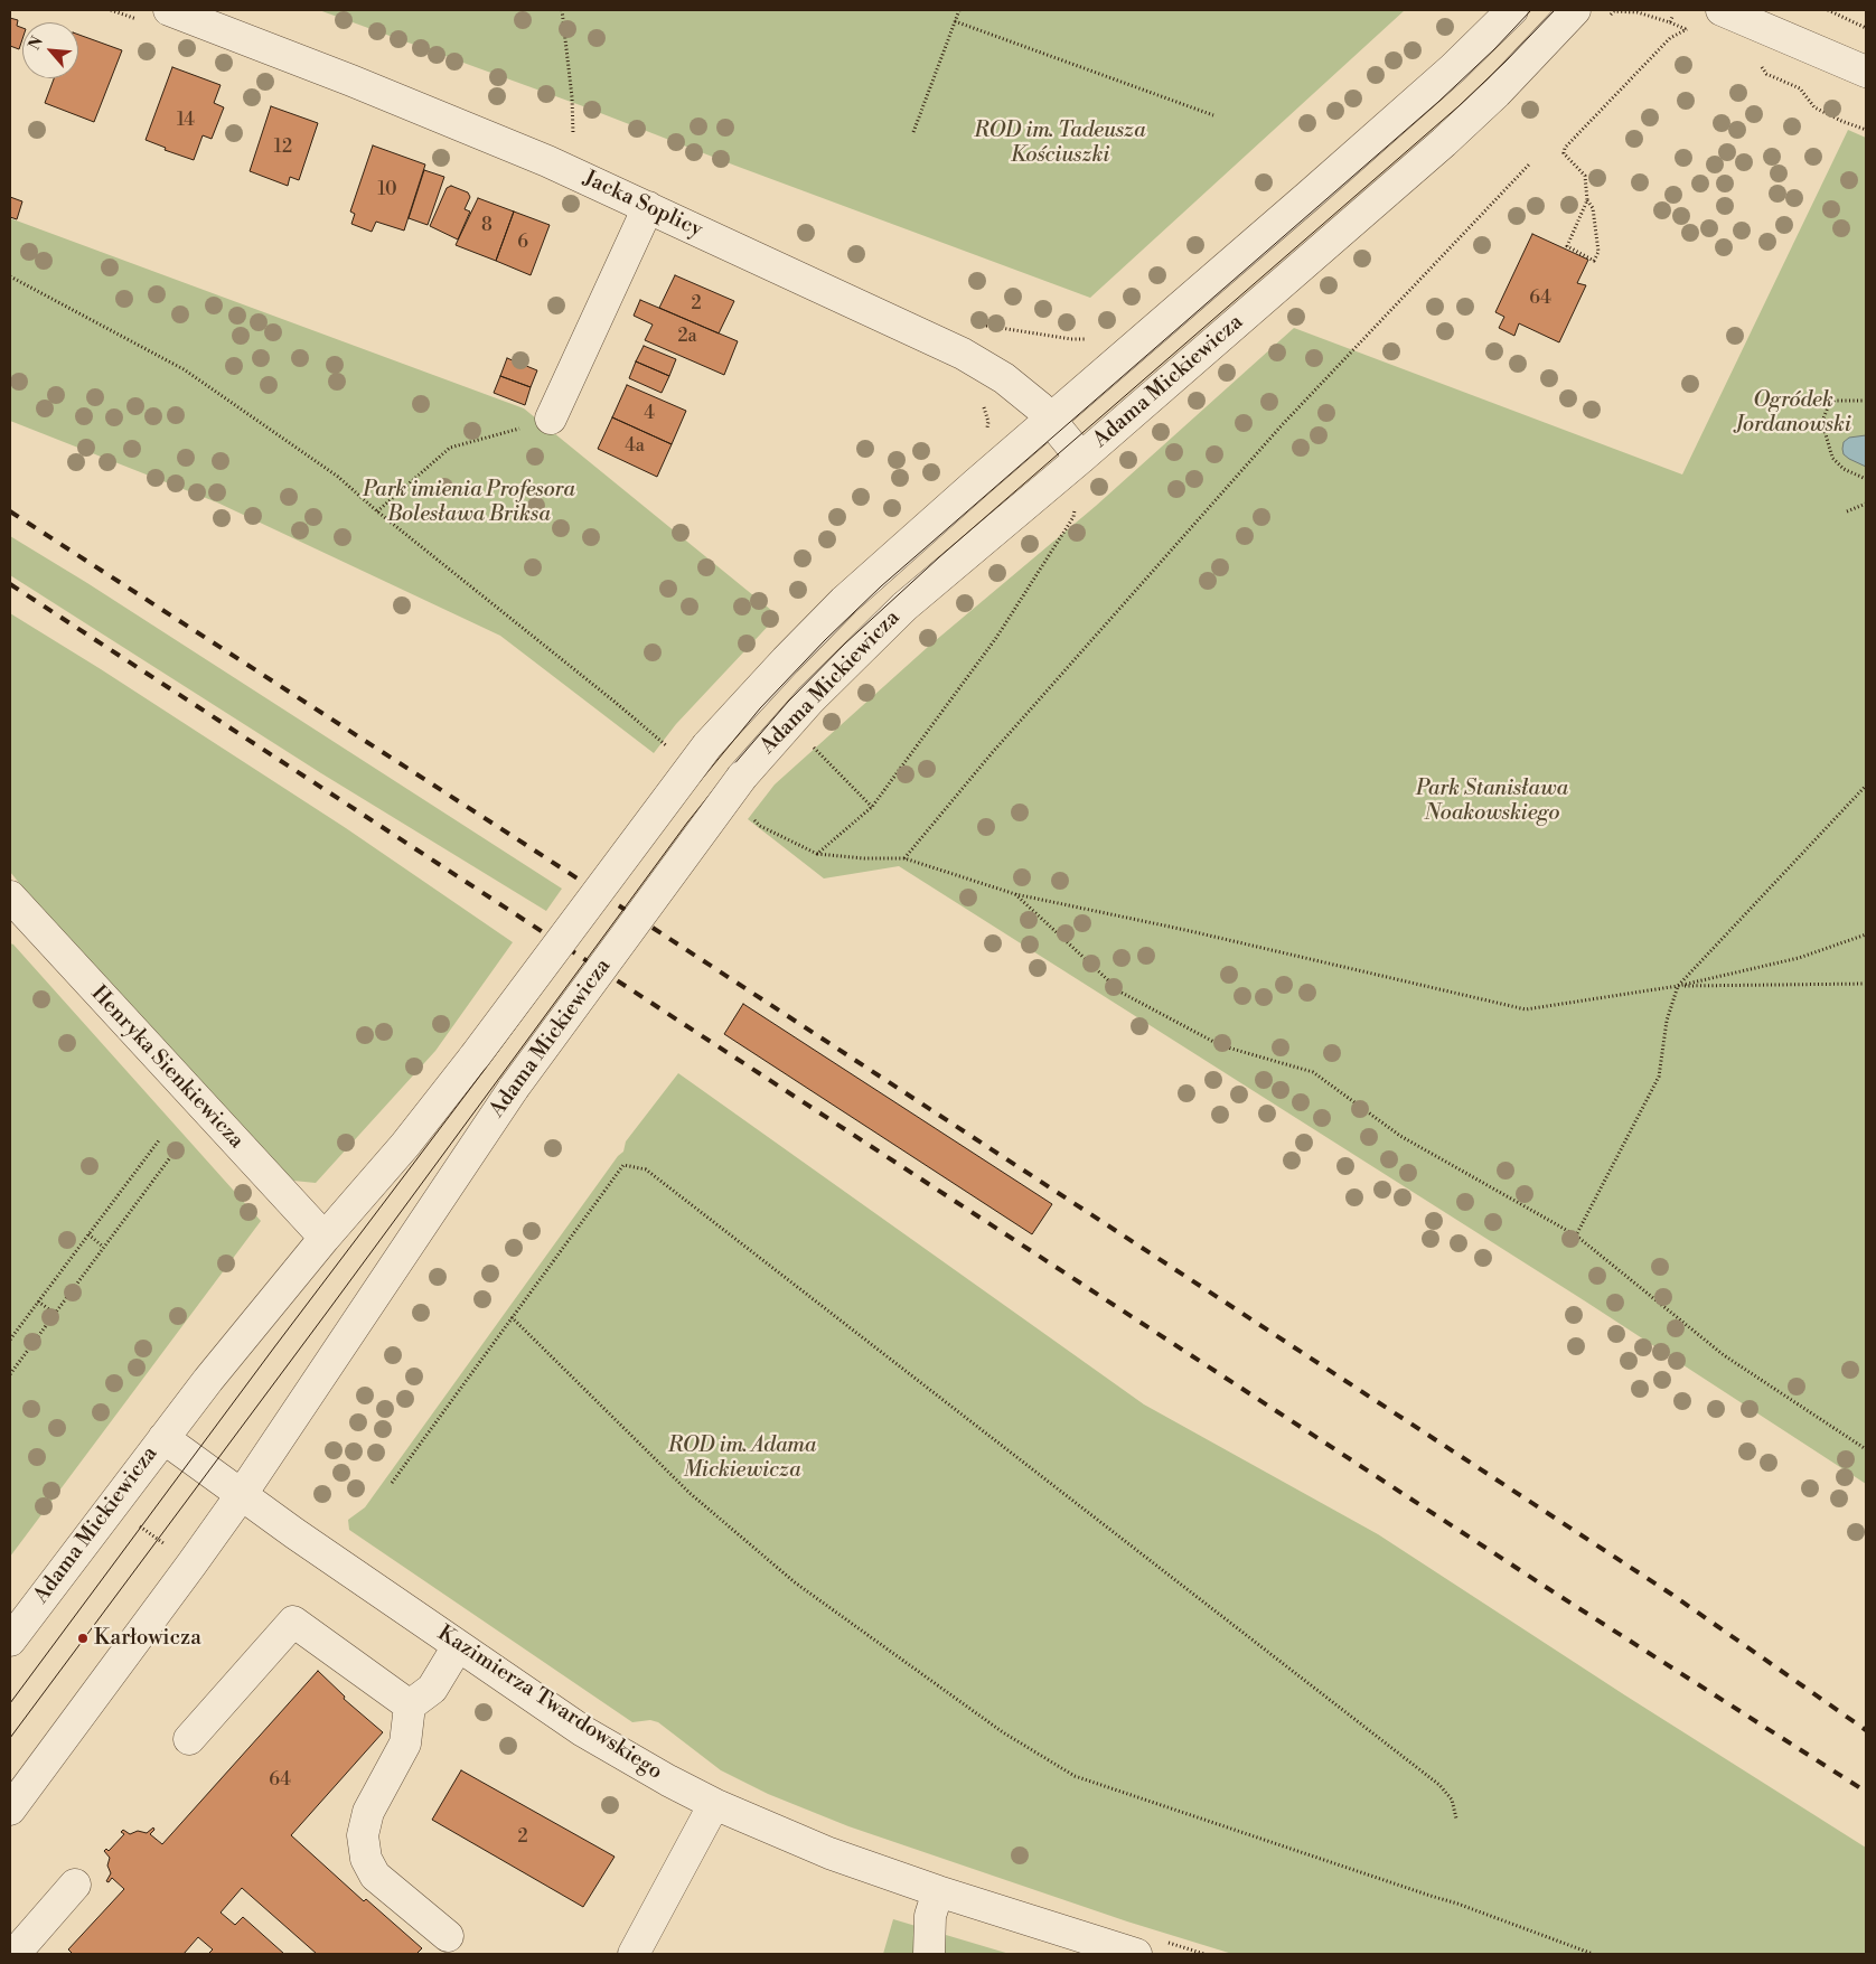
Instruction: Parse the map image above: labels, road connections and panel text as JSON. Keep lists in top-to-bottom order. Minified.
{"streets":{"street":["Jacka Soplicy","Adama Mickiewicza","Henryka Sienkiewicza","Kazimierza Twardowskiego"]},"crossings":[["Jacka Soplicy","Adama Mickiewicza"],["Adama Mickiewicza","Henryka Sienkiewicza"],["Adama Mickiewicza","Kazimierza Twardowskiego"]],"parks":["ROD im. Tadeusza Kościuszki","Ogródek Jordanowski","Park imienia Profesora Bolesława Briksa","Park Stanisława Noakowskiego","ROD im. Adama Mickiewicza"],"places":["Karłowicza"],"house_numbers":["14","12","10","8","6","64","2","2a","4","4a","64","2"],"north":"top left"}
